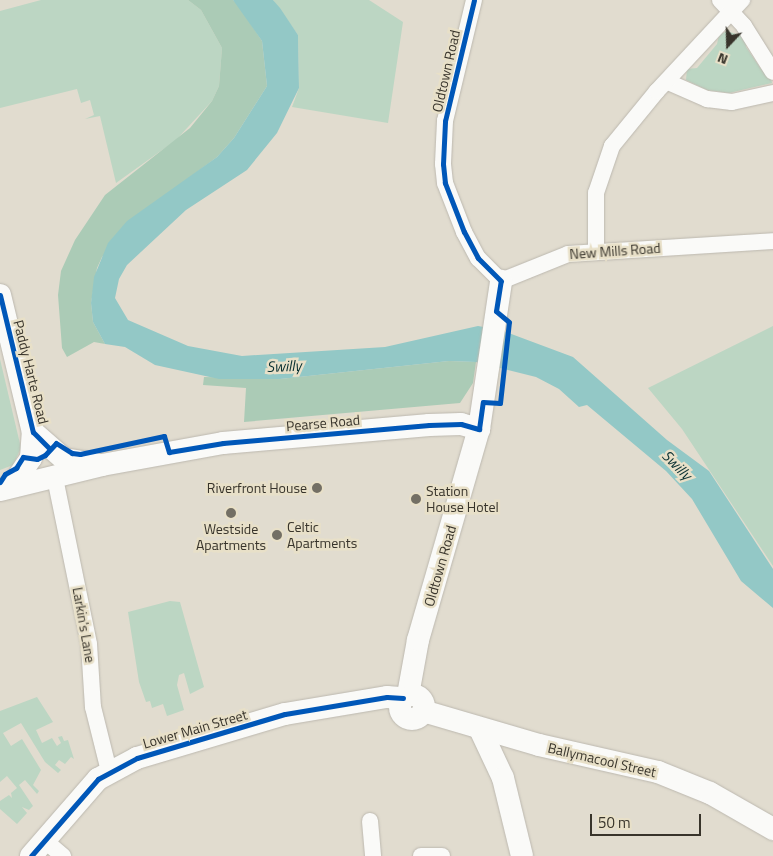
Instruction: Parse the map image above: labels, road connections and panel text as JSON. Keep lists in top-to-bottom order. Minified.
{"streets":{"main road":["Oldtown Road","Paddy Harte Road","Pearse Road","Lower Main Street","Ballymacool Street"],"street":["New Mills Road","Larkin's Lane"]},"crossings":[["Oldtown Road","New Mills Road"],["Oldtown Road","Pearse Road"],["Oldtown Road","Lower Main Street"],["Oldtown Road","Ballymacool Street"],["Paddy Harte Road","Pearse Road"],["Pearse Road","Larkin's Lane"],["Larkin's Lane","Lower Main Street"],["Lower Main Street","Ballymacool Street"]],"water":["Swilly"],"places":["Riverfront House","Station House Hotel","Westside Apartments","Celtic Apartments"],"scale_bar":"50 m","north":"bottom"}
